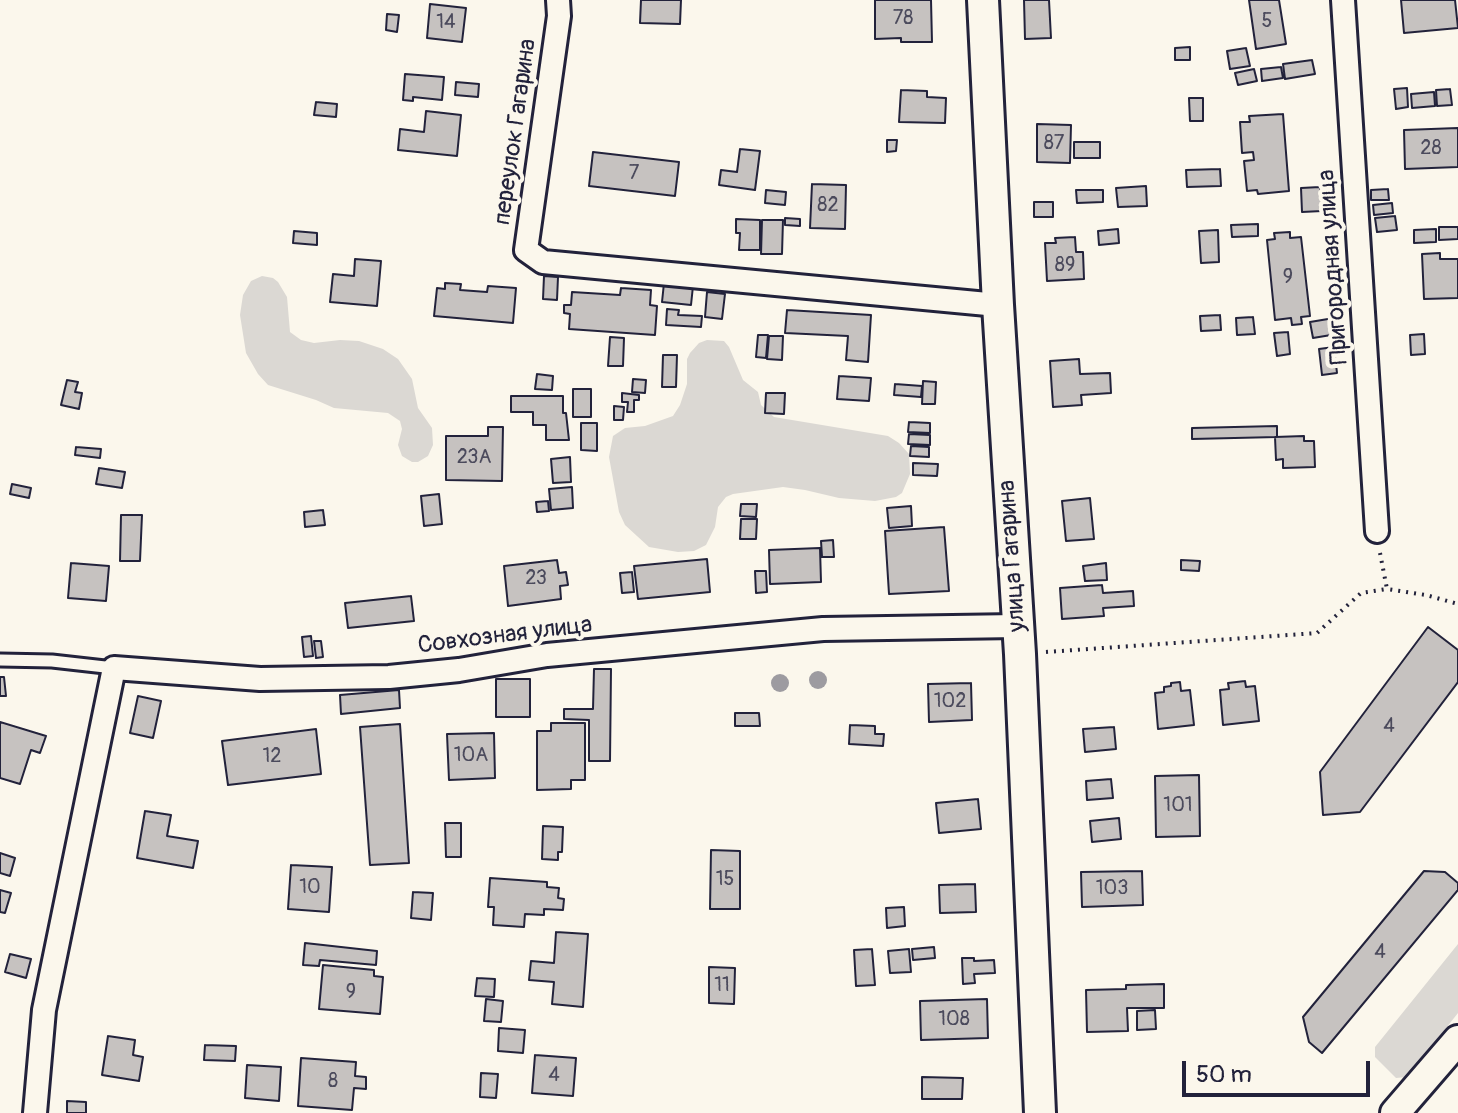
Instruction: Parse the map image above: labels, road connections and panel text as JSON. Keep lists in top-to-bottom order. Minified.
{"streets":{"main road":["улица Гагарина"],"street":["переулок Гагарина","Пригородная улица","Совхозная улица"]},"crossings":[["переулок Гагарина","улица Гагарина"],["улица Гагарина","Совхозная улица"]],"house_numbers":["78","5","14","87","28","7","82","89","9","23А","23","102","4","10А","12","101","15","10","103","4","11","9","108","4","8"],"scale_bar":"50 m"}
